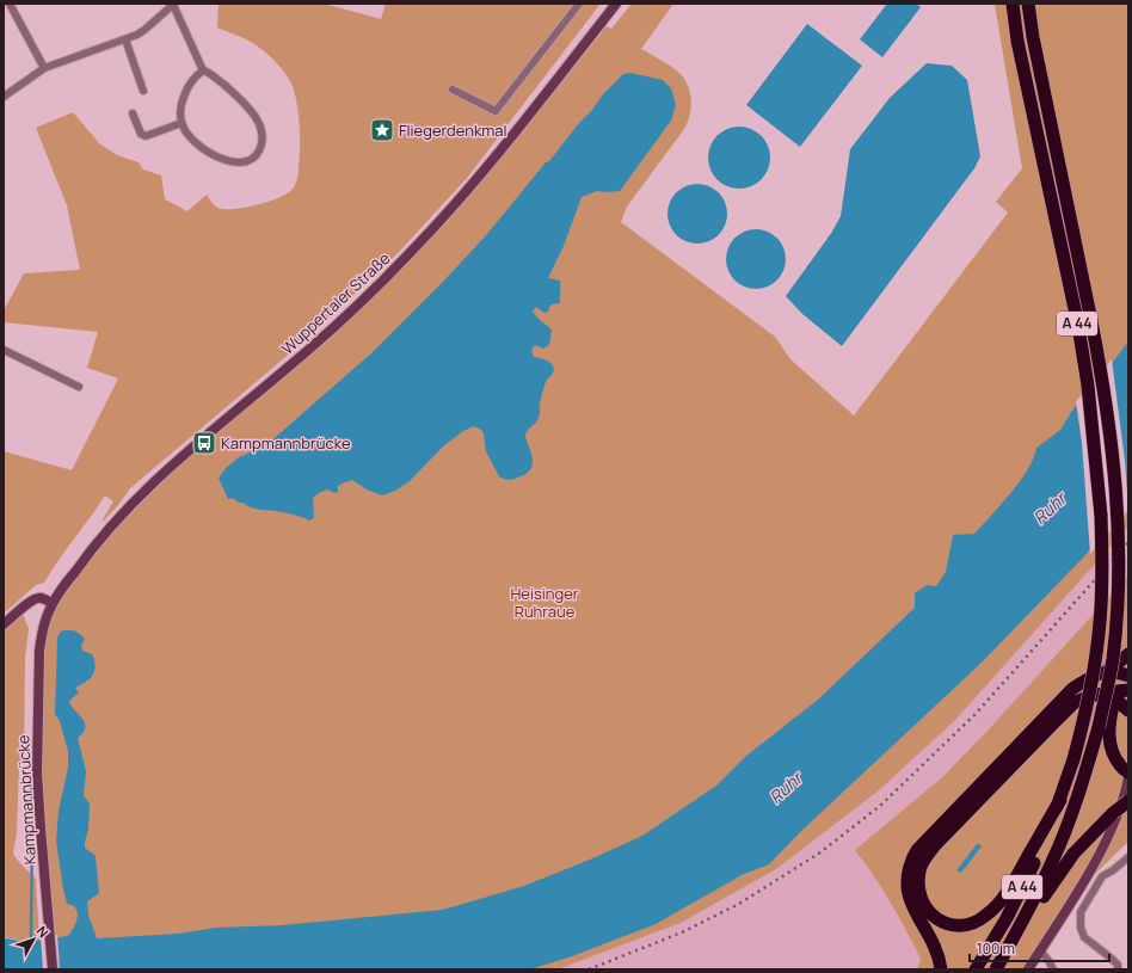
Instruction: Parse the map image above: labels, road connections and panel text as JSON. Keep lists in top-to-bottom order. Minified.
{"streets":{"highway":["A 44"],"street":["Wuppertaler Straße","Kampmannbrücke"]},"crossings":[["Wuppertaler Straße","Kampmannbrücke"]],"water":["Ruhr"],"parks":["Heisinger Ruhraue"],"places":{"place":["Fliegerdenkmal"],"bus stop":["Kampmannbrücke"]},"scale_bar":"100 m","north":"top right"}
